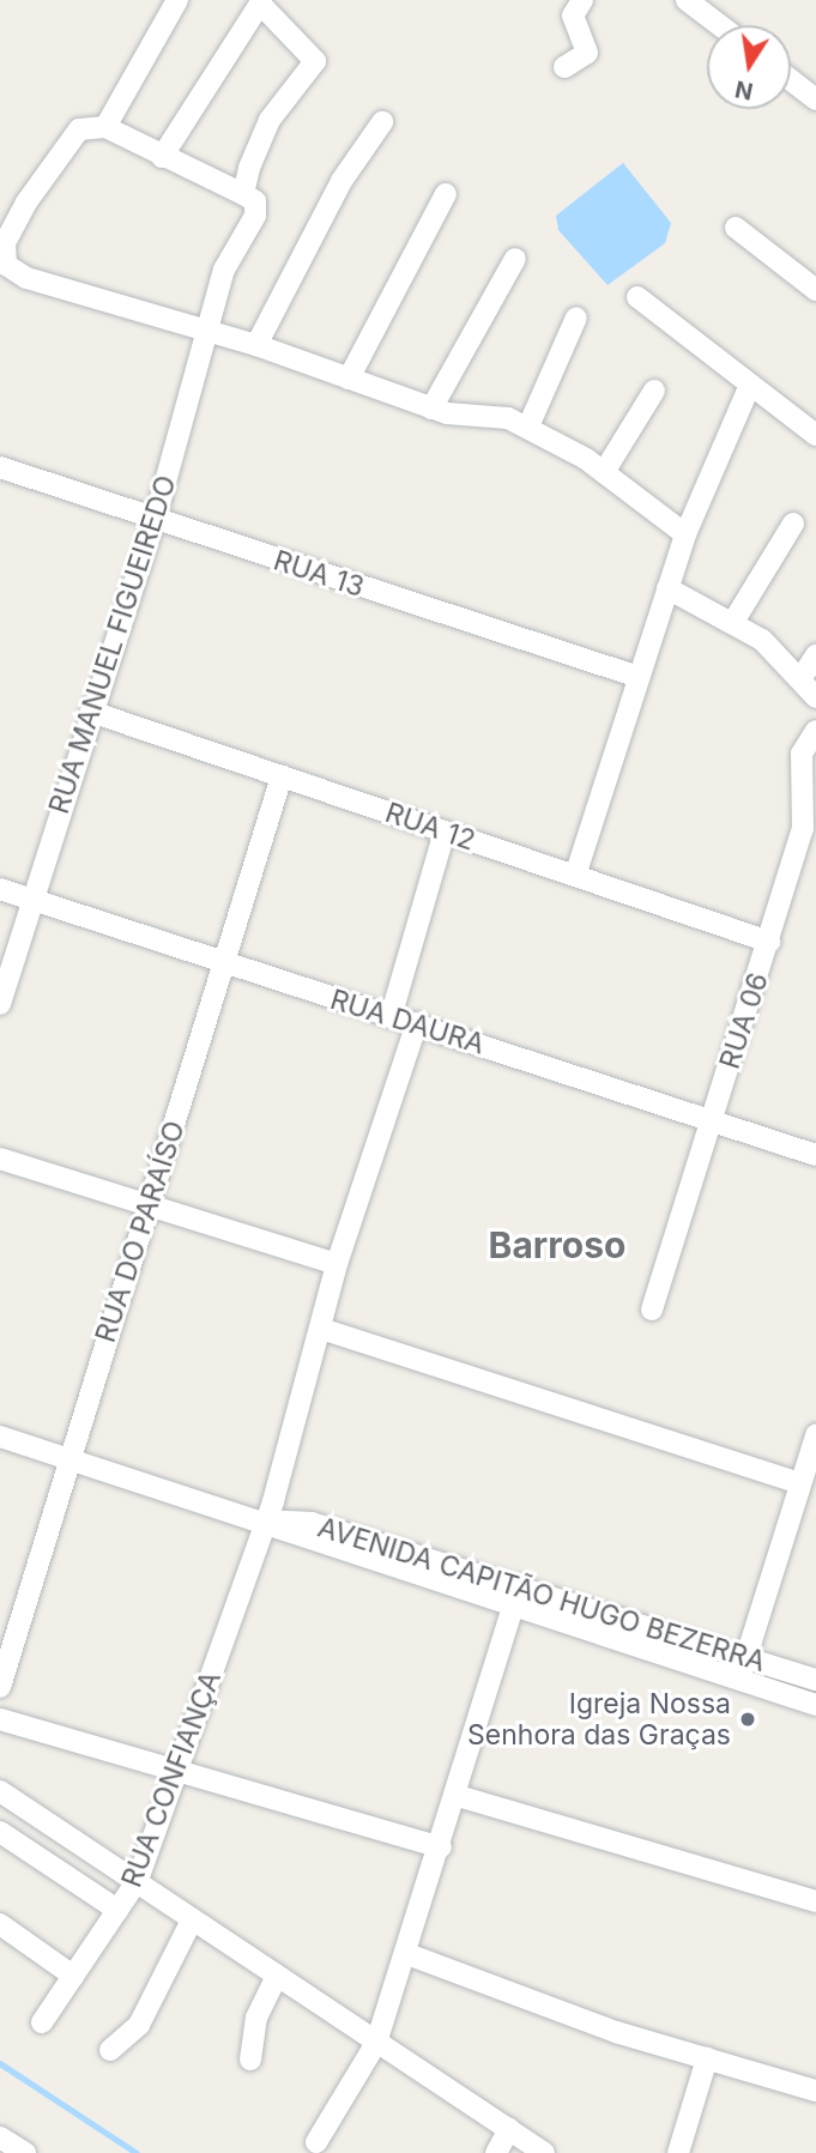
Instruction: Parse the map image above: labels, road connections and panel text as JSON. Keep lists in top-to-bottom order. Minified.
{"streets":{"street":["RUA 13","RUA MANUEL FIGUEIREDO","RUA 12","RUA 06","RUA DAURA","RUA DO PARAÍSO","AVENIDA CAPITÃO HUGO BEZERRA","RUA CONFIANÇA"]},"crossings":[["RUA 13","RUA MANUEL FIGUEIREDO"],["RUA MANUEL FIGUEIREDO","RUA 12"],["RUA MANUEL FIGUEIREDO","RUA DAURA"],["RUA 12","RUA 06"],["RUA 12","RUA DO PARAÍSO"],["RUA 06","RUA DAURA"],["RUA DAURA","RUA DO PARAÍSO"],["RUA DAURA","RUA CONFIANÇA"],["RUA DO PARAÍSO","AVENIDA CAPITÃO HUGO BEZERRA"],["AVENIDA CAPITÃO HUGO BEZERRA","RUA CONFIANÇA"]],"districts":["Barroso"],"places":["Igreja Nossa Senhora das Graças"],"north":"bottom"}
